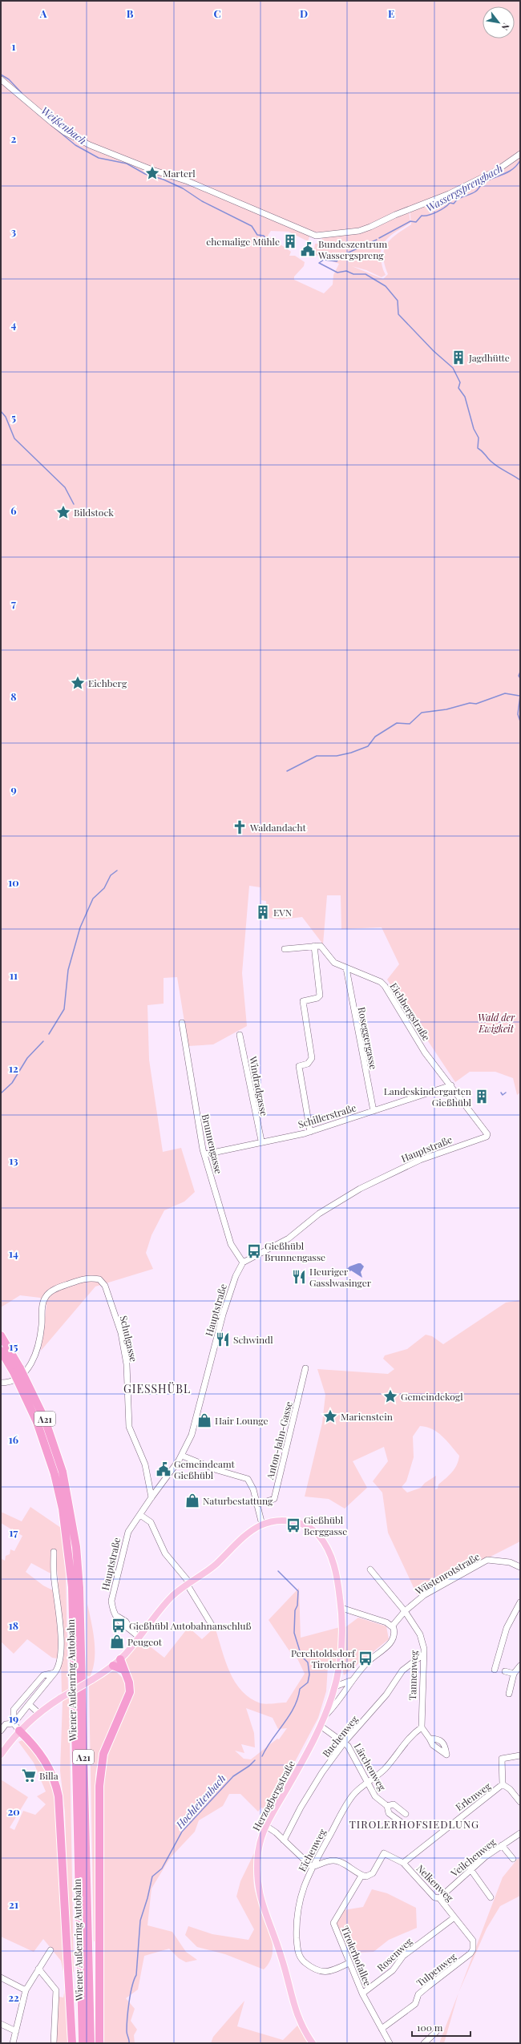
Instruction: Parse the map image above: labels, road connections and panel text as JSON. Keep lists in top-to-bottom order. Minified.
{"streets":{"highway":["A21","Wiener Außenring Autobahn"],"main road":["Herzogbergstraße"],"street":["Eichbergstraße","Roseggergasse","Windradgasse","Schillerstraße","Brunnengasse","Hauptstraße","Schulgasse","Anton-Jahn-Gasse","Wüstenrotstraße","Tannenweg","Buchenweg","Lärchenweg","Erlenweg","Eichenweg","Veilchenweg","Nelkenweg","Rosenweg","Tirolerhofallee","Tulpenweg"]},"crossings":[["Eichbergstraße","Roseggergasse"],["Eichbergstraße","Schillerstraße"],["Eichbergstraße","Hauptstraße"],["Roseggergasse","Schillerstraße"],["Windradgasse","Schillerstraße"],["Schillerstraße","Brunnengasse"],["Brunnengasse","Hauptstraße"],["Hauptstraße","Schulgasse"],["A21","Wiener Außenring Autobahn"],["Wüstenrotstraße","Tannenweg"],["Tannenweg","Buchenweg"],["Tannenweg","Eichenweg"],["Buchenweg","Lärchenweg"],["Lärchenweg","Herzogbergstraße"],["Lärchenweg","Eichenweg"],["Erlenweg","Nelkenweg"],["Eichenweg","Tirolerhofallee"],["Veilchenweg","Nelkenweg"],["Nelkenweg","Rosenweg"],["Nelkenweg","Tirolerhofallee"],["Nelkenweg","Tulpenweg"],["Rosenweg","Tirolerhofallee"],["Tirolerhofallee","Tulpenweg"]],"districts":["GIESSHÜBL","TIROLERHOFSIEDLUNG"],"water":["Weißenbach","Wassergsprengbach","Hochleitenbach"],"parks":["Wald der Ewigkeit"],"places":{"place":["Marterl","Bildstock","Eichberg","Gemeindekogl","Marienstein"],"building":["ehemalige Mühle","Jagdhütte","EVN","Landeskindergarten Gießhübl"],"public building":["Bundeszentrum Wassergspreng","Gemeindeamt Gießhübl"],"church":["Waldandacht"],"bus stop":["Gießhübl Brunnengasse","Gießhübl Berggasse","Gießhübl Autobahnanschluß","Perchtoldsdorf Tirolerhof"],"restaurant":["Heuriger Gasslwasinger","Schwindl"],"shop":["Hair Lounge","Naturbestattung","Peugeot"],"supermarket":["Billa"]},"scale_bar":"100 m","north":"bottom right","grid":{"columns":["A","B","C","D","E"],"rows":["1","2","3","4","5","6","7","8","9","10","11","12","13","14","15","16","17","18","19","20","21","22"]}}
